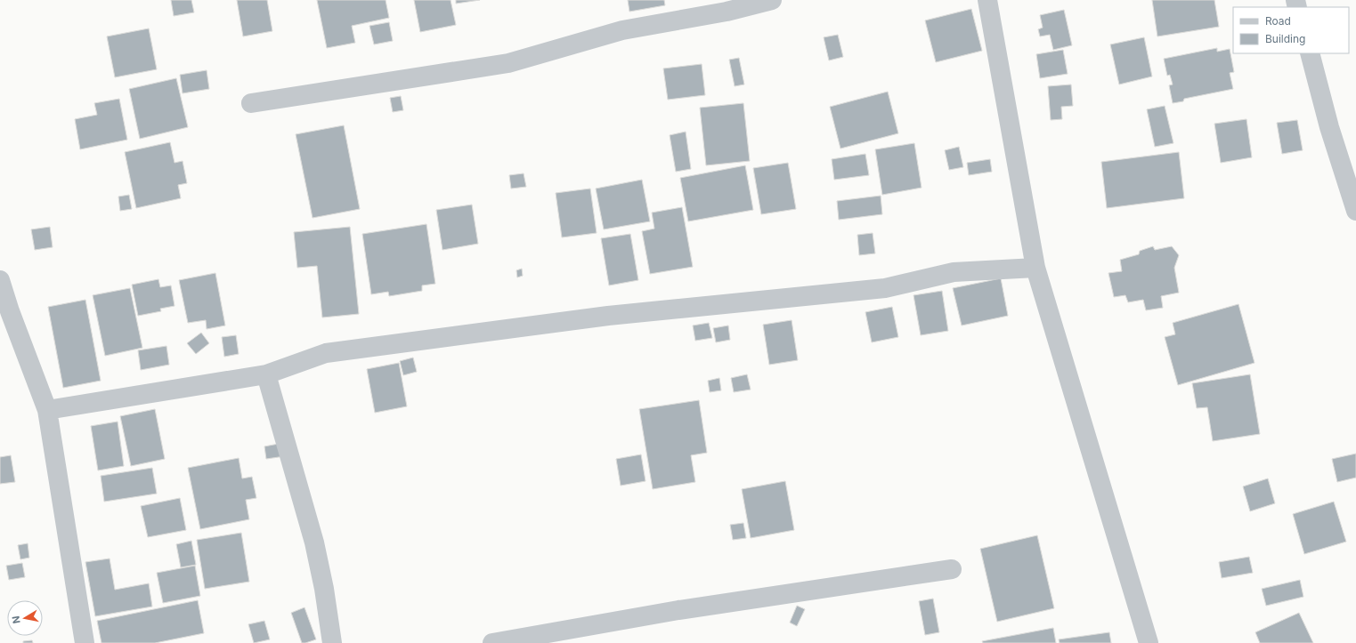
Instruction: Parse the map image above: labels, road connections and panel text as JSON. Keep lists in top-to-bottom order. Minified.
{"legend":["Road","Building"],"north":"left"}
